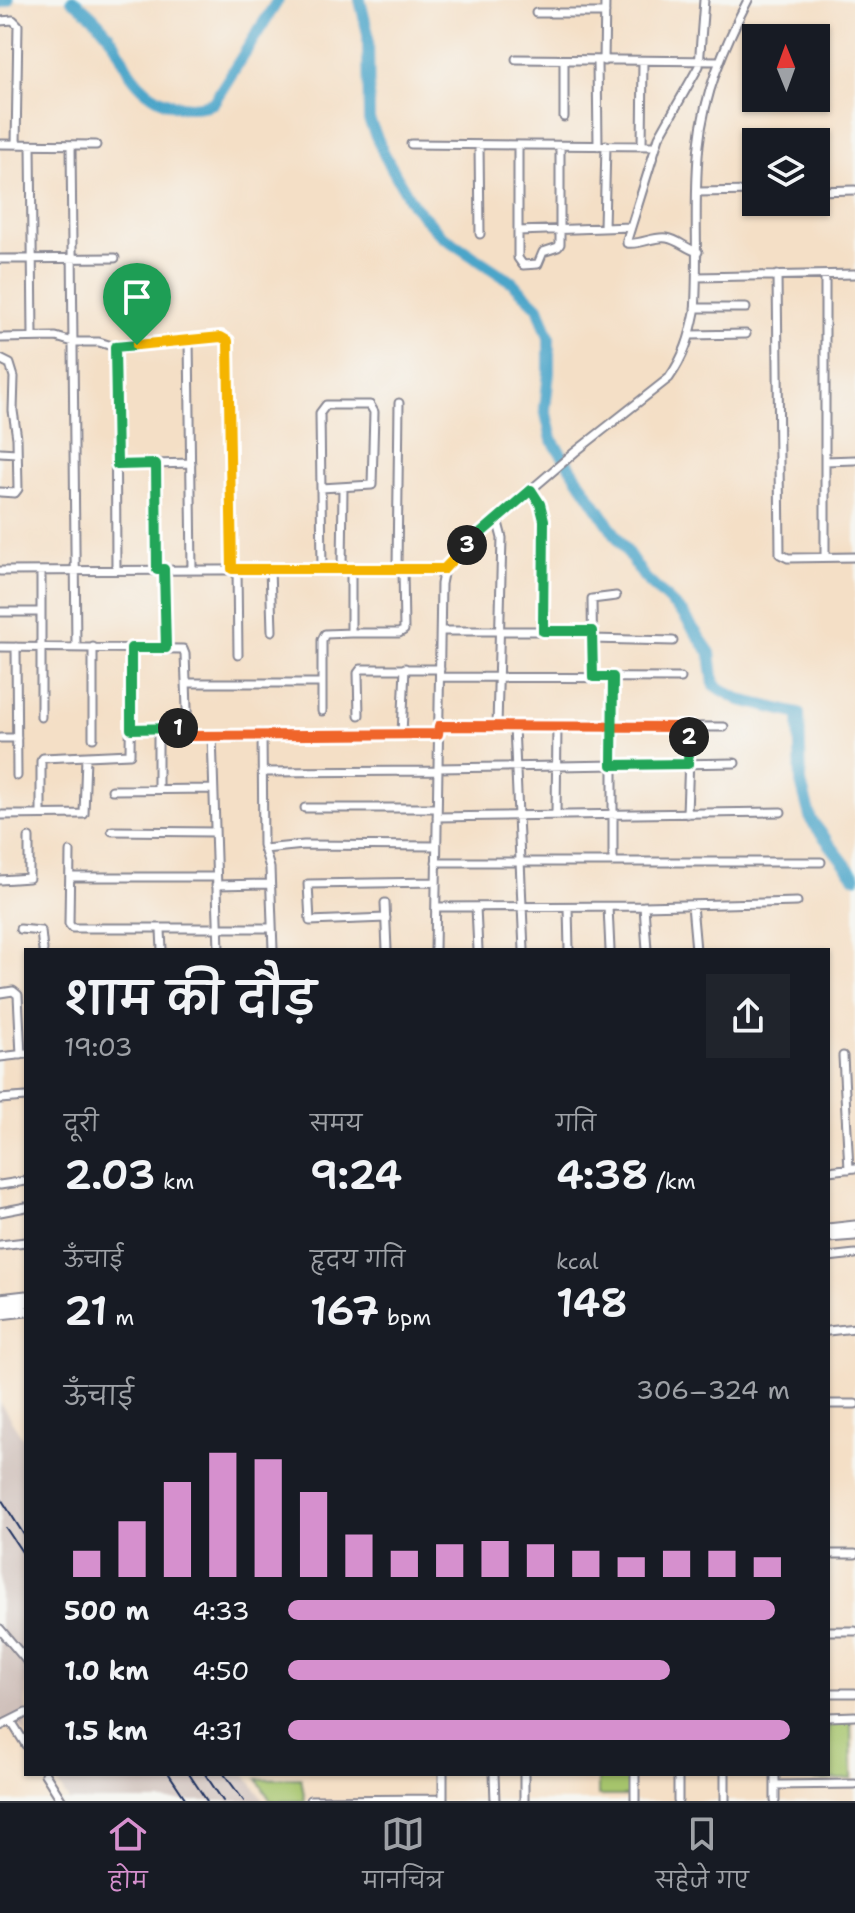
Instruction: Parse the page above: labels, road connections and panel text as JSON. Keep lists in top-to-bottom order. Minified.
{"north":"top","page":{"pins":["3","1","2"],"heading":["शाम की दौड़","19:03"],"stats":[["दूरी","2.03 km"],["समय","9:24"],["गति","4:38 /km"],["ऊँचाई","21 m"],["हृदय गति","167 bpm"],["kcal","148"]],"chart":["ऊँचाई","306–324 m"],"list":[{"name":"500 m","note":"4:33"},{"name":"1.0 km","note":"4:50"},{"name":"1.5 km","note":"4:31"}],"tabs":["होम","मानचित्र","सहेजे गए"]}}
